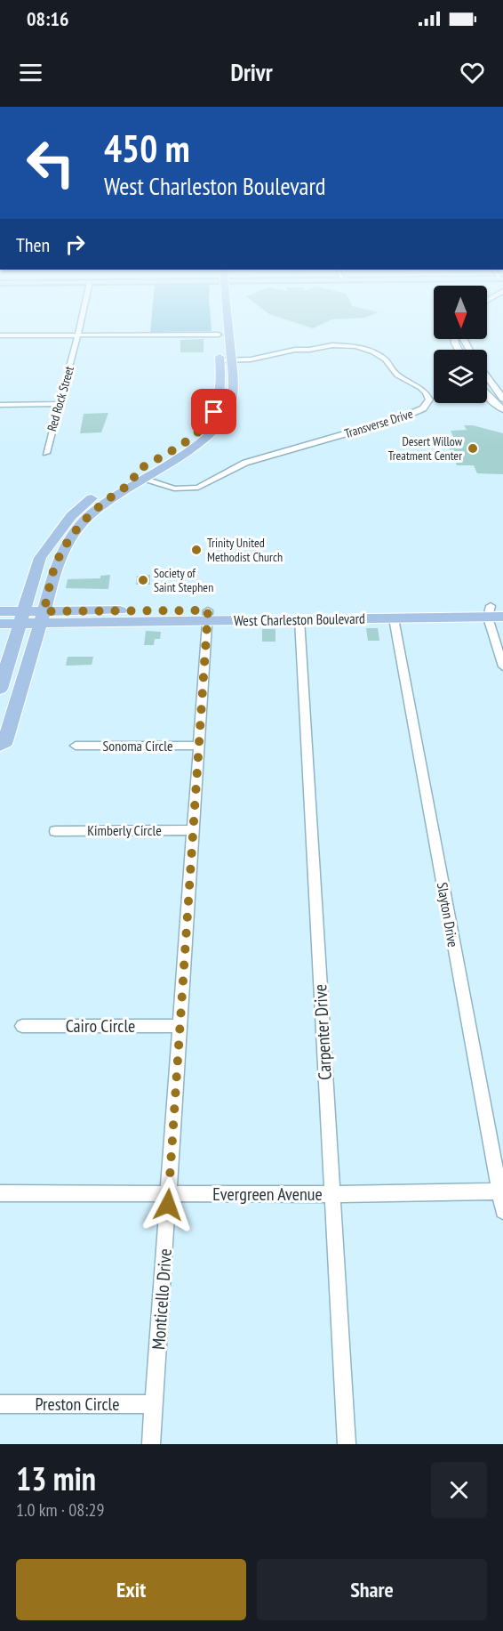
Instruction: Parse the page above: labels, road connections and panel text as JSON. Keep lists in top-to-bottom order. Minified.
{"streets":{"main road":["West Charleston Boulevard"],"street":["Red Rock Street","Transverse Drive","Sonoma Circle","Kimberly Circle","Slayton Drive","Cairo Circle","Carpenter Drive","Evergreen Avenue","Monticello Drive","Preston Circle"]},"crossings":[["Red Rock Street","Transverse Drive"],["West Charleston Boulevard","Slayton Drive"],["West Charleston Boulevard","Carpenter Drive"],["West Charleston Boulevard","Monticello Drive"],["Sonoma Circle","Monticello Drive"],["Kimberly Circle","Monticello Drive"],["Slayton Drive","Evergreen Avenue"],["Cairo Circle","Monticello Drive"],["Carpenter Drive","Evergreen Avenue"],["Evergreen Avenue","Monticello Drive"],["Monticello Drive","Preston Circle"]],"places":["Desert Willow Treatment Center","Trinity United Methodist Church","Society of Saint Stephen"],"north":"bottom","page":{"status":"08:16","header":"Drivr","turn":["450 m","West Charleston Boulevard"],"then":"Then","heading":["13 min","1.0 km · 08:29"],"buttons":["Exit","Share"]}}
